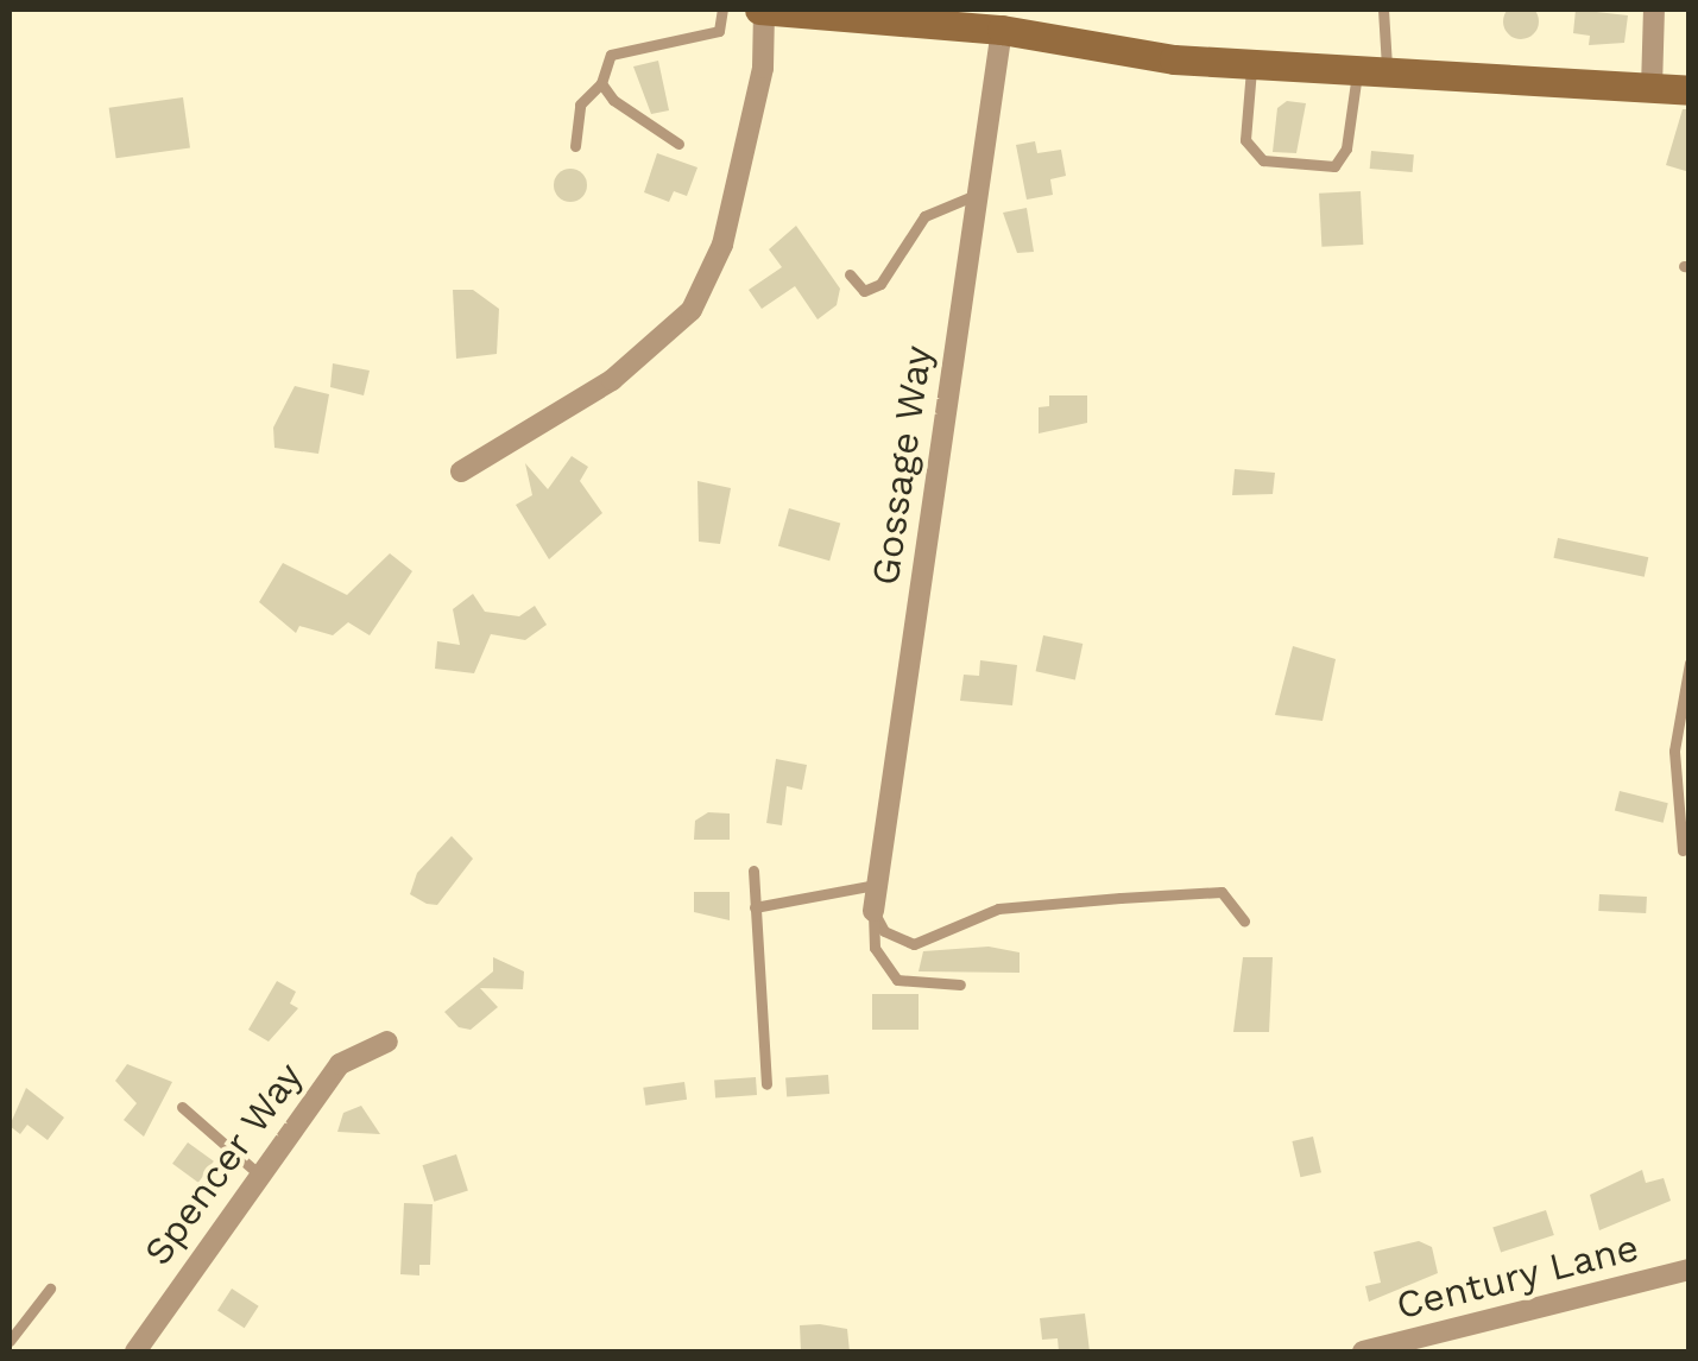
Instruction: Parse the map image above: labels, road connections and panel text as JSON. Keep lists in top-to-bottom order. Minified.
{"streets":{"street":["Gossage Way","Spencer Way","Century Lane"]}}
